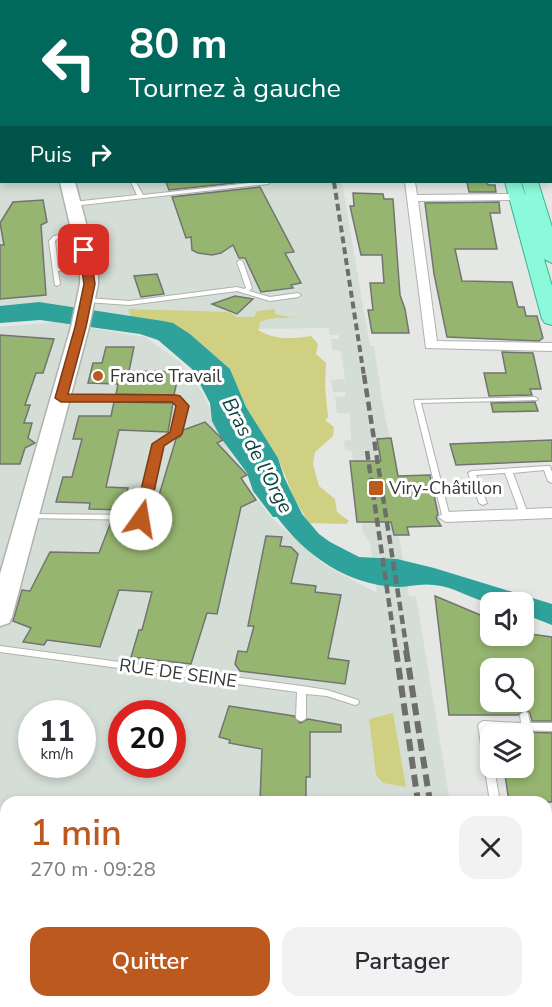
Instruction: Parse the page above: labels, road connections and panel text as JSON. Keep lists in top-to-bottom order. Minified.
{"streets":{"lane":["RUE DE SEINE"]},"water":["Bras de l'Orge"],"places":{"other":["France Travail"],"transit":["Viry-Châtillon"]},"page":{"turn":["80 m","Tournez à gauche"],"then":"Puis","speed":"11 km/h","limit":"20","heading":["1 min","270 m · 09:28"],"buttons":["Quitter","Partager"]}}
